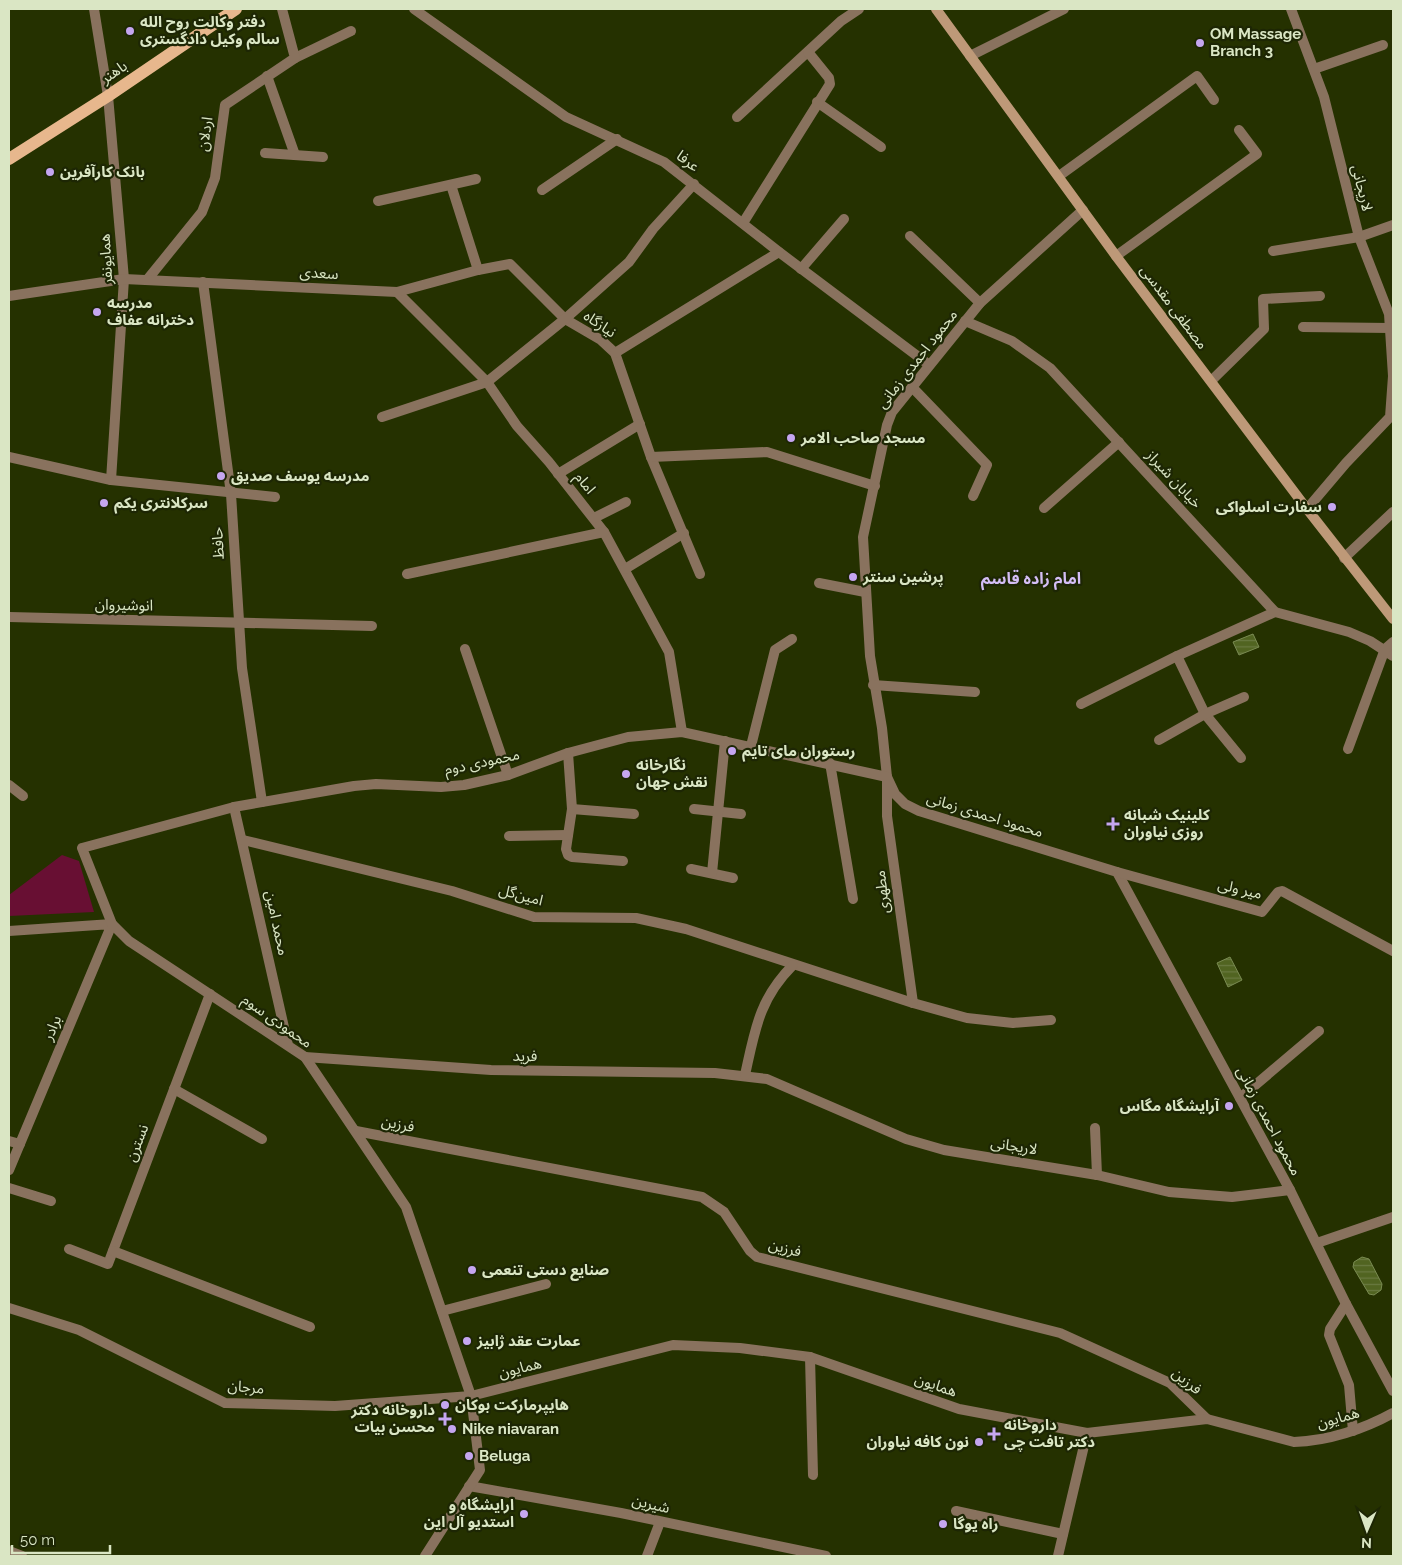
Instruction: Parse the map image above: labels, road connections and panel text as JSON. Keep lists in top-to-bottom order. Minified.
{"streets":{"main road":["باهنر","مصطفی مقدسی"],"street":["اردلان","عرفا","لاریجانی","همایونفر","سعدی","نیازگاه","محمود احمدی زمانی","خیابان شیراز","امام","حافظ","انوشیروان","محمودی دوم","میر ولی","مطهری","امین‌گل","محمد امین","محمودی سوم","برادر","فرید","فرزین","نسترن","همایون","مرجان","شیرین"]},"crossings":[["باهنر","همایونفر"],["اردلان","سعدی"],["عرفا","محمود احمدی زمانی"],["لاریجانی","مصطفی مقدسی"],["لاریجانی","محمود احمدی زمانی"],["لاریجانی","فرید"],["همایونفر","سعدی"],["سعدی","نیازگاه"],["سعدی","امام"],["سعدی","حافظ"],["مصطفی مقدسی","محمود احمدی زمانی"],["محمود احمدی زمانی","خیابان شیراز"],["محمود احمدی زمانی","محمودی دوم"],["محمود احمدی زمانی","میر ولی"],["محمود احمدی زمانی","مطهری"],["امام","محمودی دوم"],["حافظ","انوشیروان"],["حافظ","محمودی دوم"],["محمودی دوم","مطهری"],["محمودی دوم","محمد امین"],["محمودی دوم","محمودی سوم"],["مطهری","امین‌گل"],["امین‌گل","محمد امین"],["محمد امین","محمودی سوم"],["محمودی سوم","برادر"],["محمودی سوم","فرید"],["محمودی سوم","فرزین"],["محمودی سوم","نسترن"],["محمودی سوم","همایون"],["محمودی سوم","مرجان"],["محمودی سوم","شیرین"],["فرزین","همایون"],["همایون","مرجان"]],"districts":["امام زاده قاسم"],"places":{"other":["دفتر وکالت روح الله سالم وکیل دادگستری","OM Massage Branch 3","بانک کارآفرین","مدرسه دخترانه عفاف","مسجد صاحب الامر","مدرسه یوسف صدیق","سرکلانتری یکم","سفارت اسلواکی","پرشین سنتر","رستوران مای تایم","نگارخانه نقش جهان","آرایشگاه مگاس","صنایع دستی تنعمی","عمارت عقد ژابیز","هایپرمارکت بوکان","Nike niavaran","نون کافه نیاوران","Beluga","ارایشگاه و استدیو آل این","راه یوگا"],"health":["کلینیک شبانه روزی نیاوران","داروخانه دکتر محسن بیات","داروخانه دکتر تافت چی"]},"scale_bar":"50 m","north":"bottom"}
